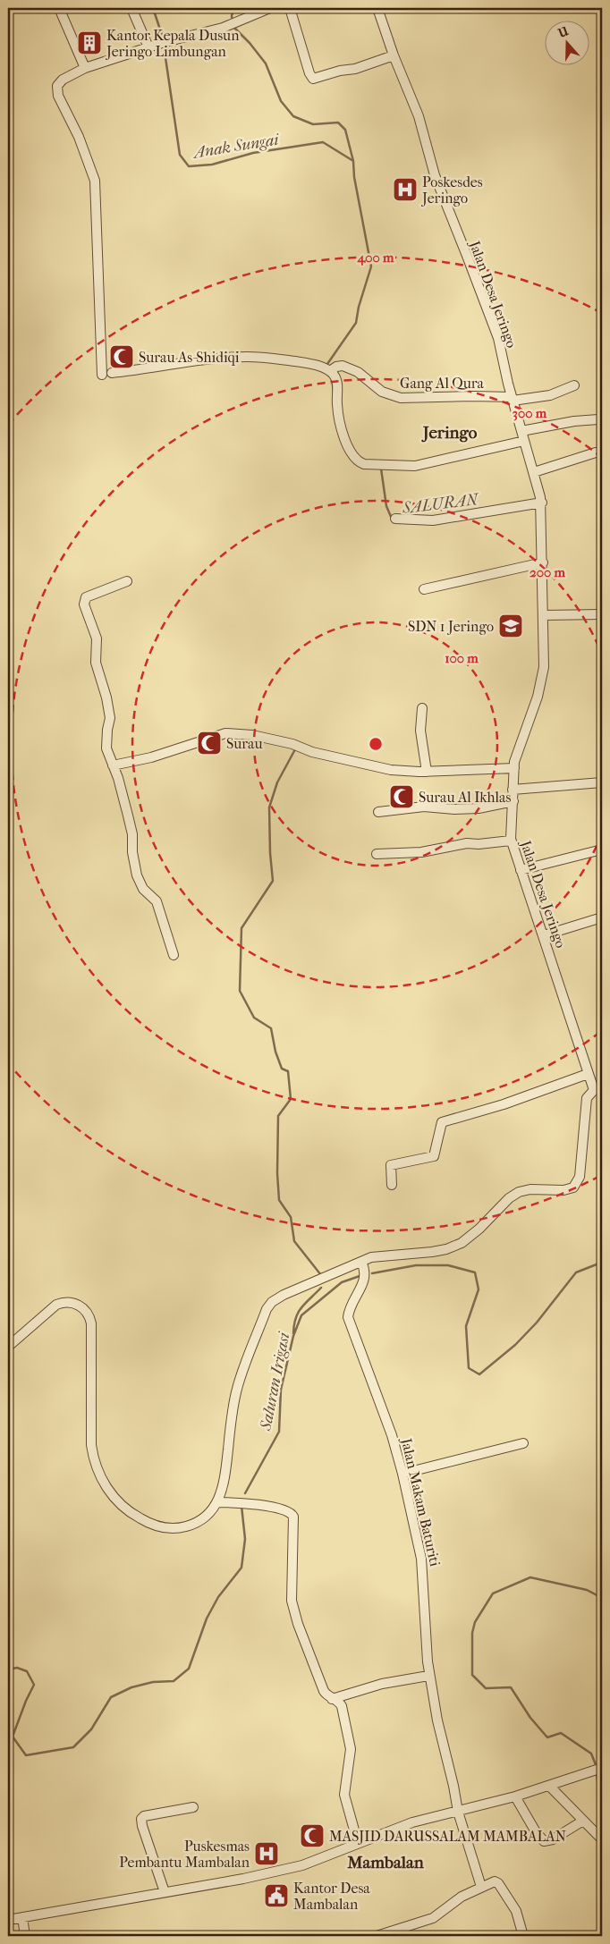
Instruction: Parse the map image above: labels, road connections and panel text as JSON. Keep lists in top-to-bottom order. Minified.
{"streets":{"street":["Jalan Desa Jeringo","Gang Al Qura","Jalan Makam Baturiti"]},"crossings":[["Jalan Desa Jeringo","Gang Al Qura"]],"districts":["Jeringo","Mambalan"],"water":["Anak Sungai","SALURAN","Saluran Irigasi"],"places":{"building":["Kantor Kepala Dusun Jeringo Limbungan"],"hospital":["Poskesdes Jeringo","Puskesmas Pembantu Mambalan"],"mosque":["Surau As-Shidiqi","Surau","Surau Al Ikhlas","MASJID DARUSSALAM MAMBALAN"],"school or university":["SDN 1 Jeringo"],"public building":["Kantor Desa Mambalan"]},"north":"top","rings":["400 m","300 m","200 m","100 m"]}
